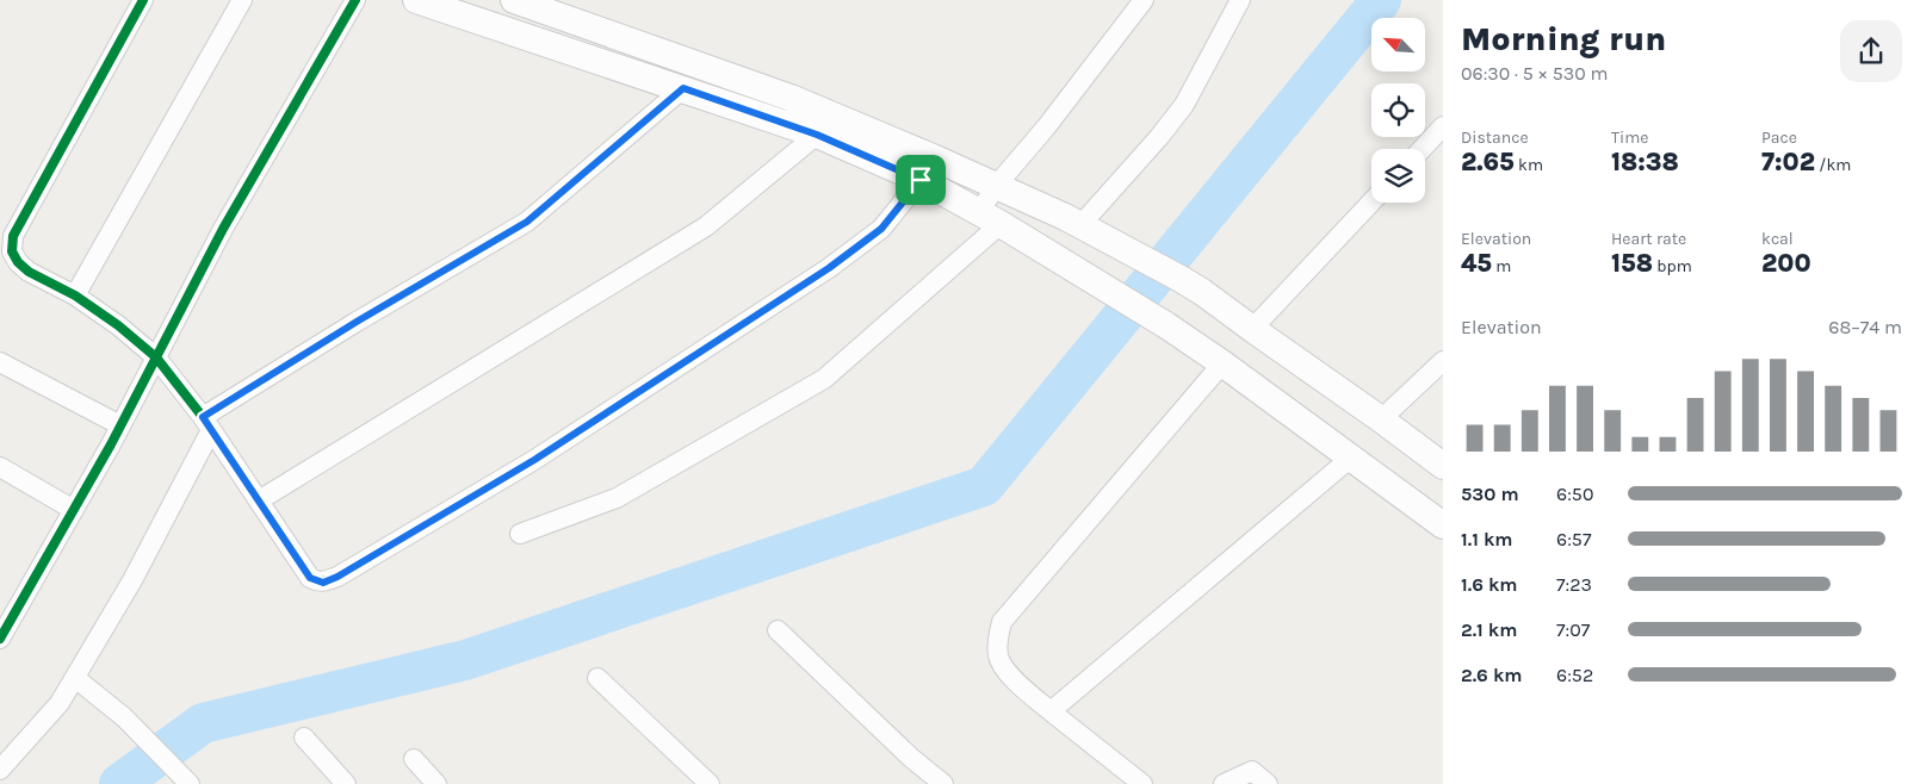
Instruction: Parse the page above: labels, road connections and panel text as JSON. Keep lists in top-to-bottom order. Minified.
{"north":"top left","page":{"heading":["Morning run","06:30 · 5 × 530 m"],"stats":[["Distance","2.65 km"],["Time","18:38"],["Pace","7:02 /km"],["Elevation","45 m"],["Heart rate","158 bpm"],["kcal","200"]],"chart":["Elevation","68–74 m"],"list":[{"name":"530 m","note":"6:50"},{"name":"1.1 km","note":"6:57"},{"name":"1.6 km","note":"7:23"},{"name":"2.1 km","note":"7:07"},{"name":"2.6 km","note":"6:52"}]}}
